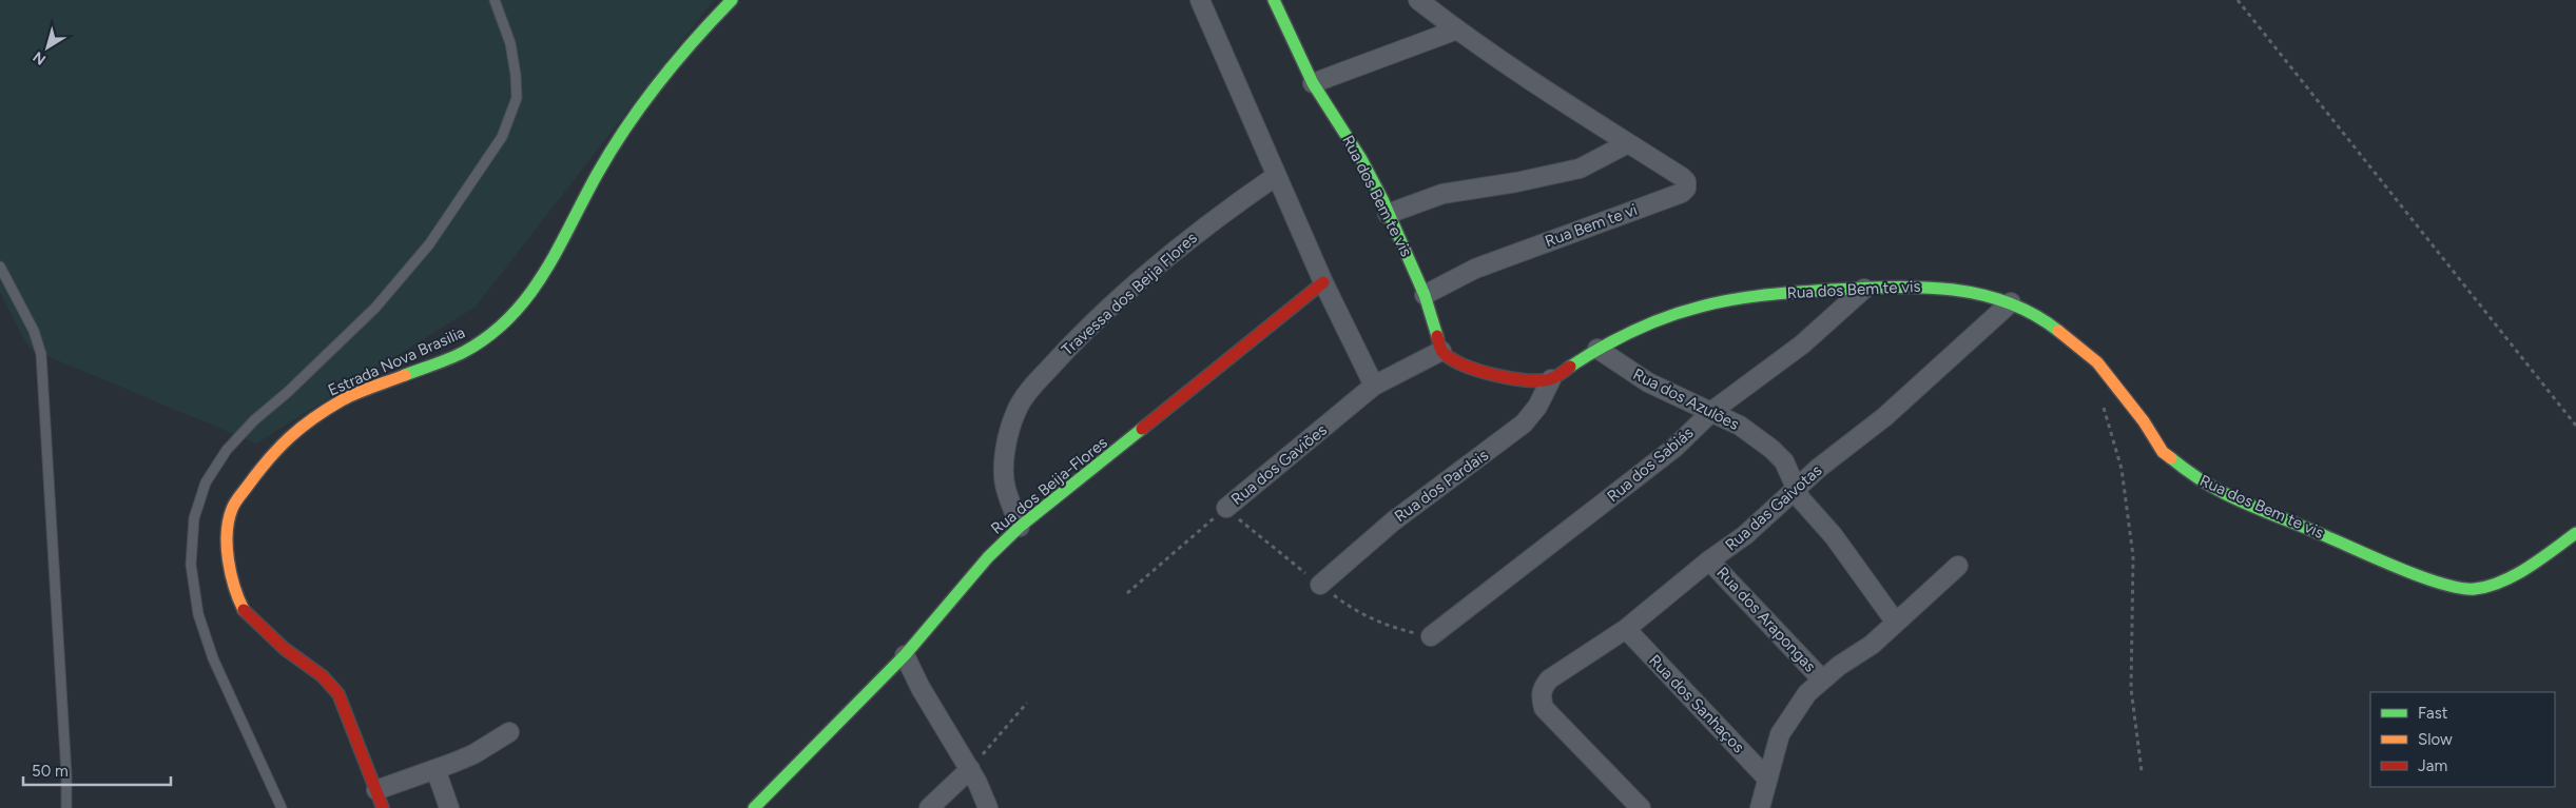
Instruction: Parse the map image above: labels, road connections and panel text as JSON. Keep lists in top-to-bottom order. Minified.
{"streets":{"street":["Rua dos Bem te vis","Rua Bem te vi","Travessa dos Beija Flores","Estrada Nova Brasilia","Rua dos Azulões","Rua dos Gaviões","Rua dos Sabiás","Rua dos Beija-Flores","Rua dos Pardais","Rua das Gaivotas","Rua dos Arapongas","Rua dos Sanhaços"]},"crossings":[["Rua dos Bem te vis","Rua Bem te vi"],["Rua dos Bem te vis","Rua dos Azulões"],["Rua dos Bem te vis","Rua dos Gaviões"],["Rua dos Bem te vis","Rua dos Sabiás"],["Rua dos Bem te vis","Rua das Gaivotas"],["Travessa dos Beija Flores","Rua dos Beija-Flores"],["Rua dos Azulões","Rua dos Sabiás"],["Rua dos Azulões","Rua das Gaivotas"],["Rua das Gaivotas","Rua dos Arapongas"],["Rua das Gaivotas","Rua dos Sanhaços"]],"legend":["Fast","Slow","Jam"],"scale_bar":"50 m","north":"bottom left"}
